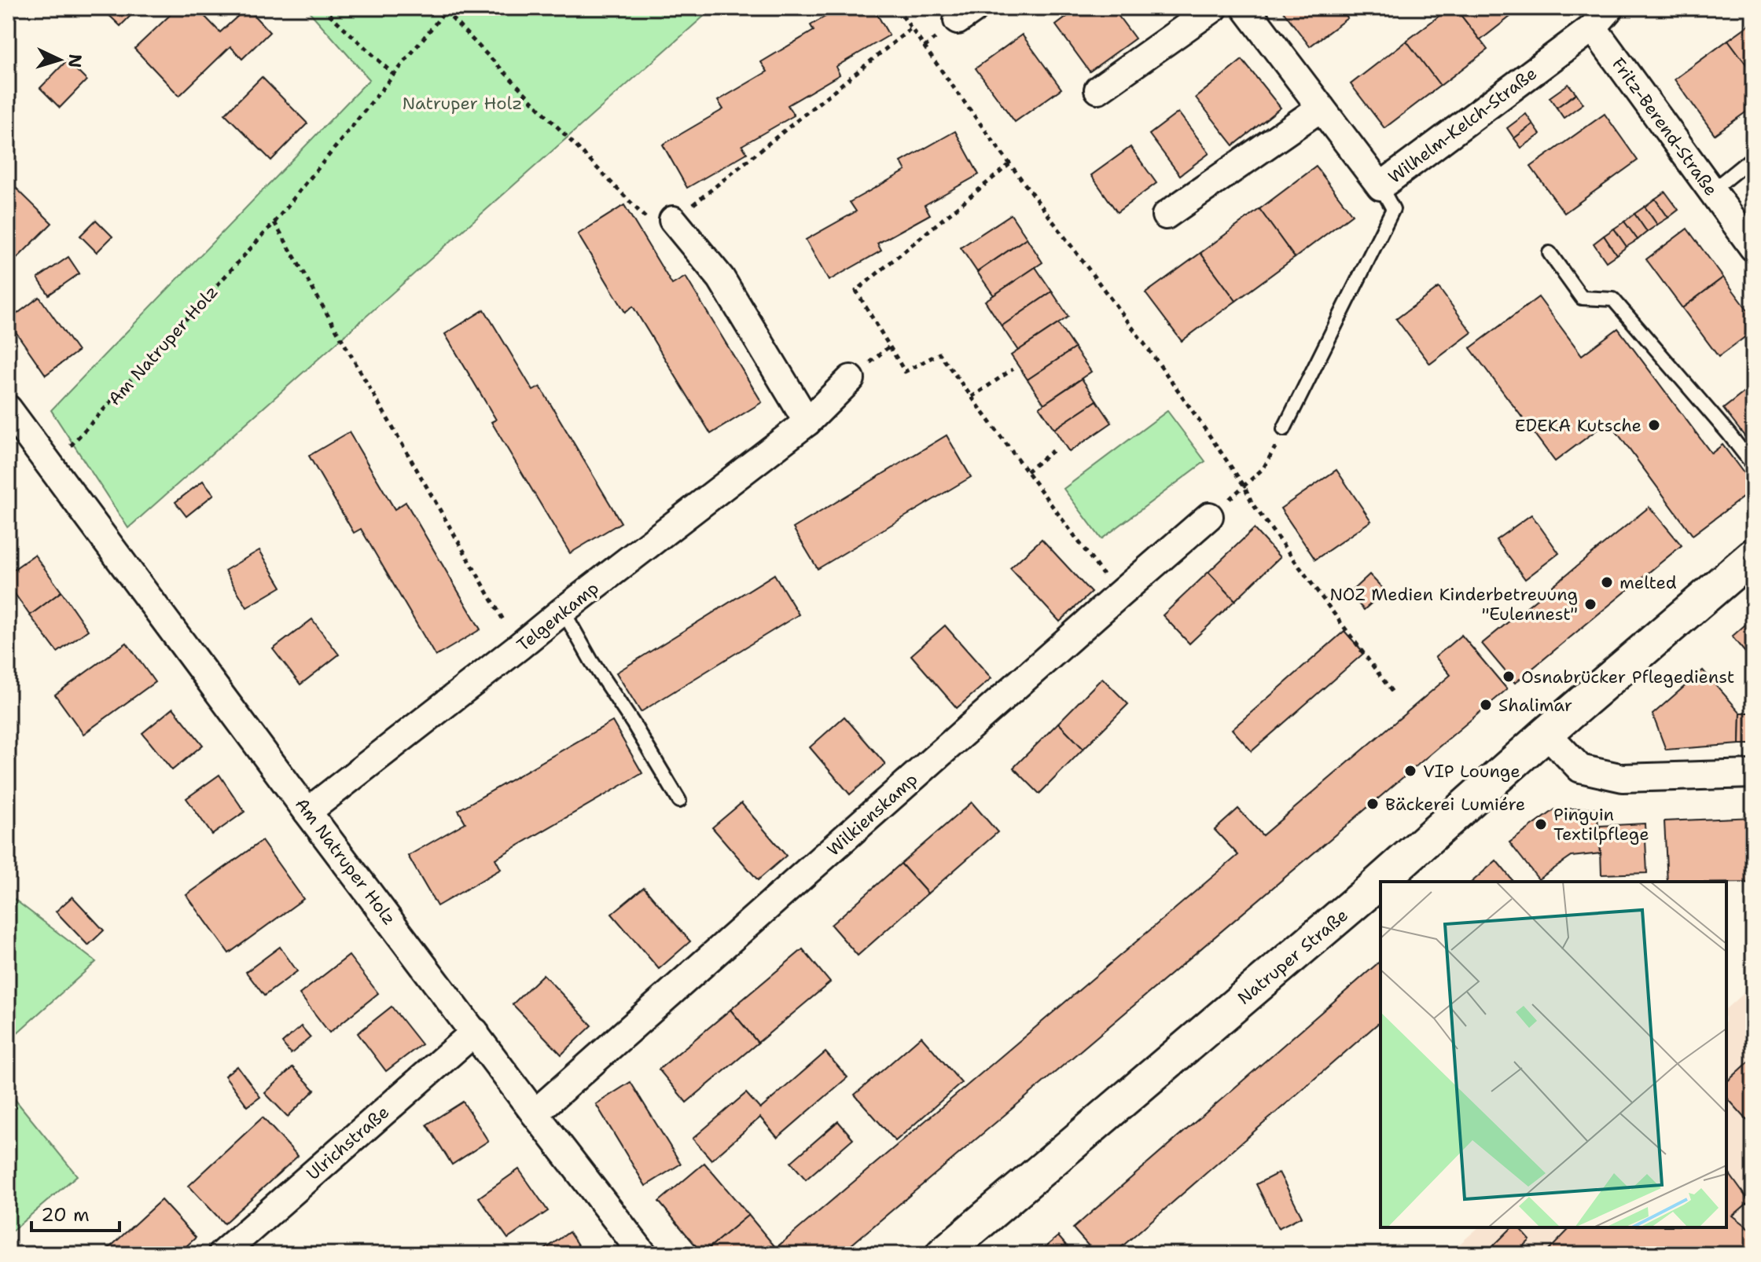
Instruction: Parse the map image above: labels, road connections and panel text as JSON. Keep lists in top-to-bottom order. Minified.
{"streets":{"street":["Wilhelm-Kelch-Straße","Fritz-Berend-Straße","Am Natruper Holz","Telgenkamp","Wilkienskamp","Natruper Straße","Ulrichstraße"]},"crossings":[["Wilhelm-Kelch-Straße","Fritz-Berend-Straße"],["Am Natruper Holz","Telgenkamp"],["Am Natruper Holz","Wilkienskamp"],["Am Natruper Holz","Ulrichstraße"]],"parks":["Natruper Holz"],"places":["EDEKA Kutsche","melted","NOZ Medien Kinderbetreuung \"Eulennest\"","Osnabrücker Pflegedienst","Shalimar","VIP Lounge","Bäckerei Lumiére","Pinguin Textilpflege"],"scale_bar":"20 m","north":"right"}
